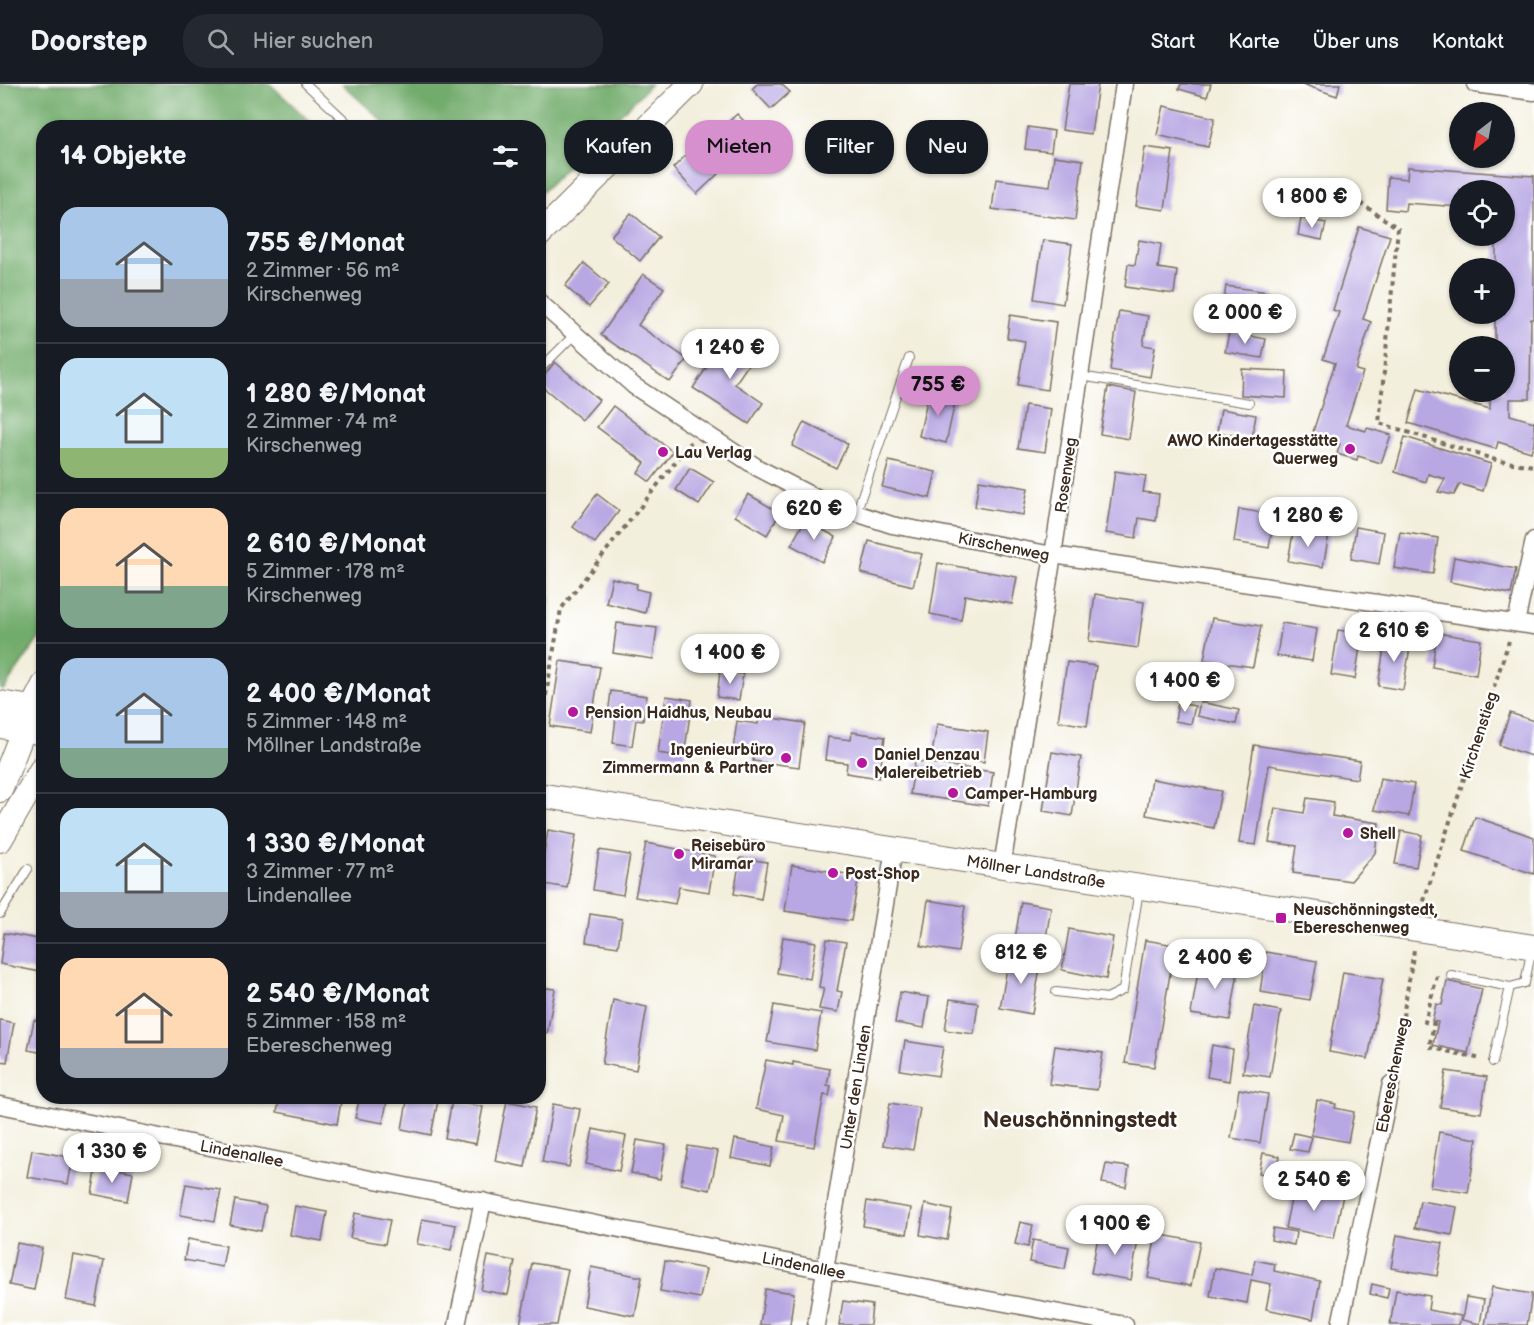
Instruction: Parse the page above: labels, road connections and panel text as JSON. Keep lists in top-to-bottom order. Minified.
{"streets":{"main road":["Möllner Landstraße"],"street":["Rosenweg","Kirschenweg","Ebereschenweg","Unter den Linden","Lindenallee"],"path":["Kirchenstieg"]},"crossings":[["Rosenweg","Kirschenweg"],["Rosenweg","Möllner Landstraße"],["Kirschenweg","Kirchenstieg"],["Kirchenstieg","Möllner Landstraße"],["Kirchenstieg","Ebereschenweg"],["Möllner Landstraße","Ebereschenweg"],["Möllner Landstraße","Unter den Linden"],["Unter den Linden","Lindenallee"]],"districts":["Neuschönningstedt"],"places":{"other":["AWO Kindertagesstätte Querweg","Lau Verlag","Pension Haidhus, Neubau","Ingenieurbüro Zimmermann & Partner","Daniel Denzau Malereibetrieb","Camper-Hamburg","Shell","Reisebüro Miramar","Post-Shop"],"transit":["Neuschönningstedt, Ebereschenweg"]},"north":"bottom left","page":{"header":"Doorstep","search":"Hier suchen","nav":["Start","Karte","Über uns","Kontakt"],"map_buttons":["+","−"],"chip":["Kaufen","Mieten","Filter","Neu"],"heading":"14 Objekte","price":["1 800 €","2 000 €","1 240 €","755 €","620 €","1 280 €","2 610 €","1 400 €","1 400 €","812 €","2 400 €","1 330 €","2 540 €","1 900 €"],"list":[{"name":"755 €/Monat","note":"2 Zimmer · 56 m² · Kirschenweg"},{"name":"1 280 €/Monat","note":"2 Zimmer · 74 m² · Kirschenweg"},{"name":"2 610 €/Monat","note":"5 Zimmer · 178 m² · Kirschenweg"},{"name":"2 400 €/Monat","note":"5 Zimmer · 148 m² · Möllner Landstraße"},{"name":"1 330 €/Monat","note":"3 Zimmer · 77 m² · Lindenallee"},{"name":"2 540 €/Monat","note":"5 Zimmer · 158 m² · Ebereschenweg"}]}}
